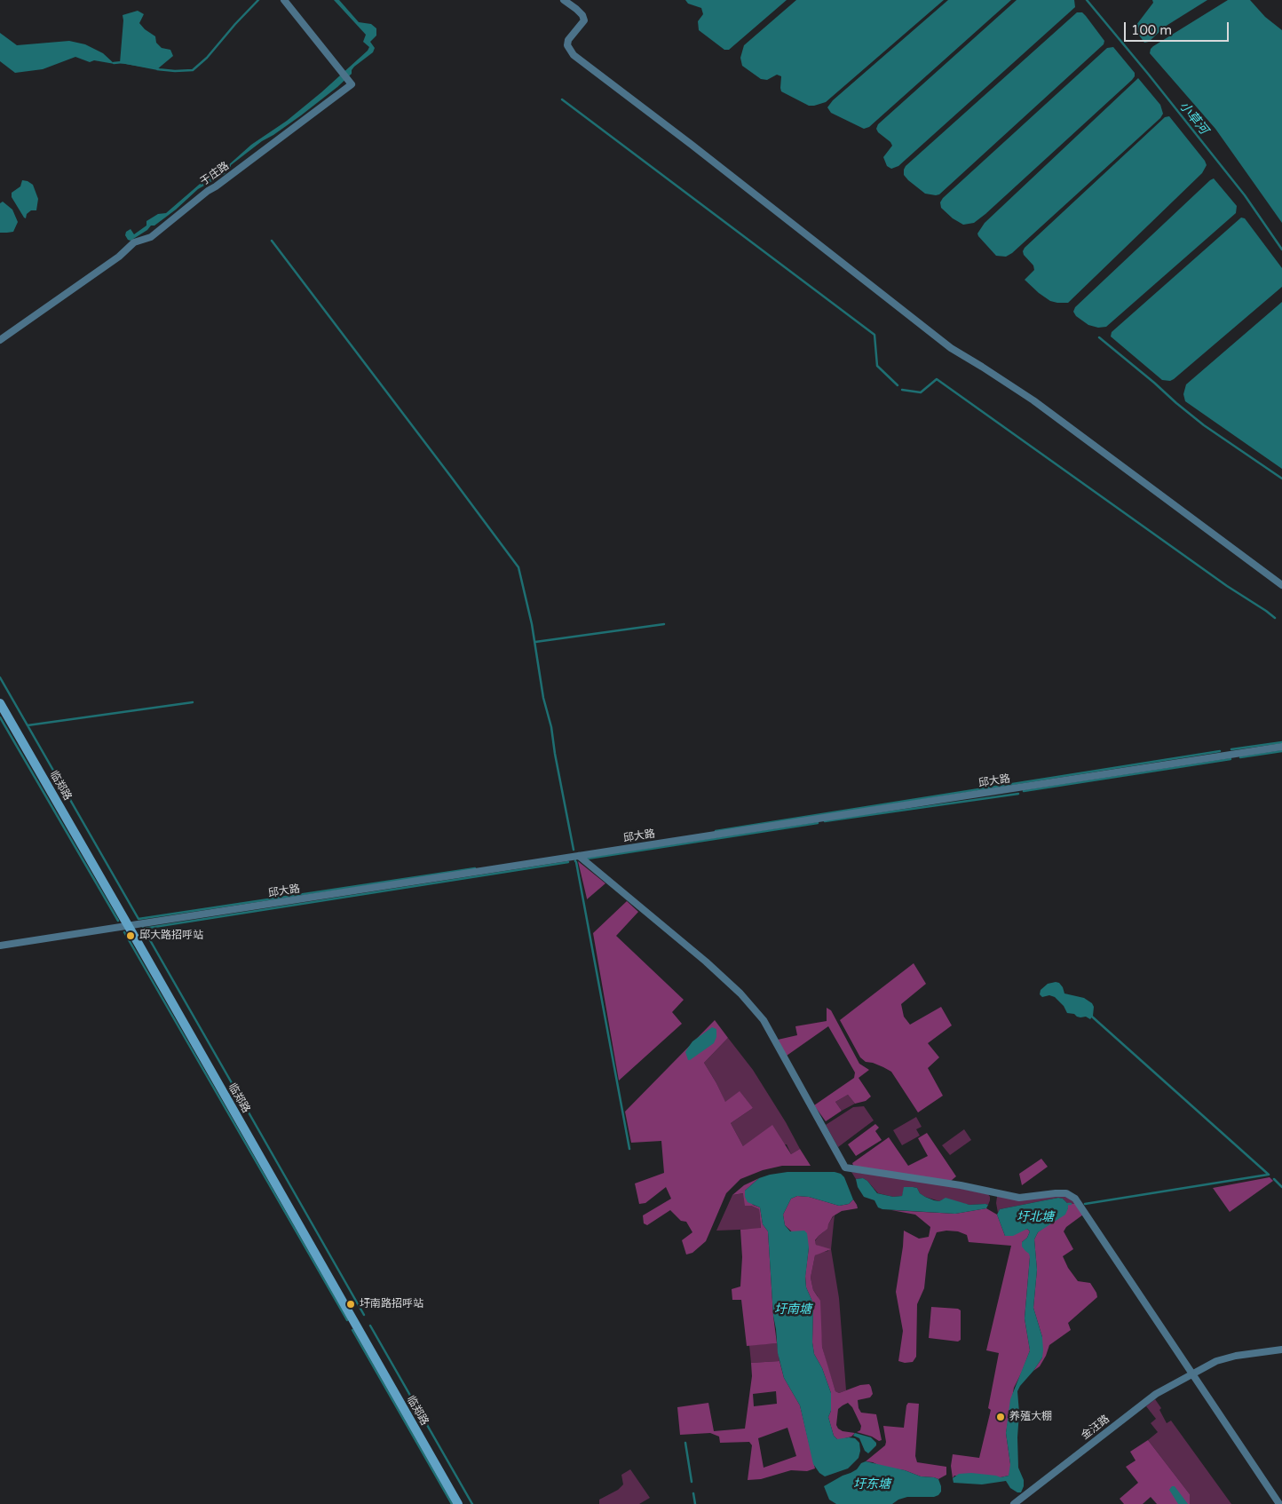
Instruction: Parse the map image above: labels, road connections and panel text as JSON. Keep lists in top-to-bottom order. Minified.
{"streets":{"main road":["临郑路"],"street":["于庄路","邱大路","金汪路"]},"crossings":[["邱大路","临郑路"]],"water":["小草河","圩北塘","圩南塘","圩东塘"],"places":["邱大路招呼站","圩南路招呼站","养殖大棚"],"scale_bar":"100 m"}
